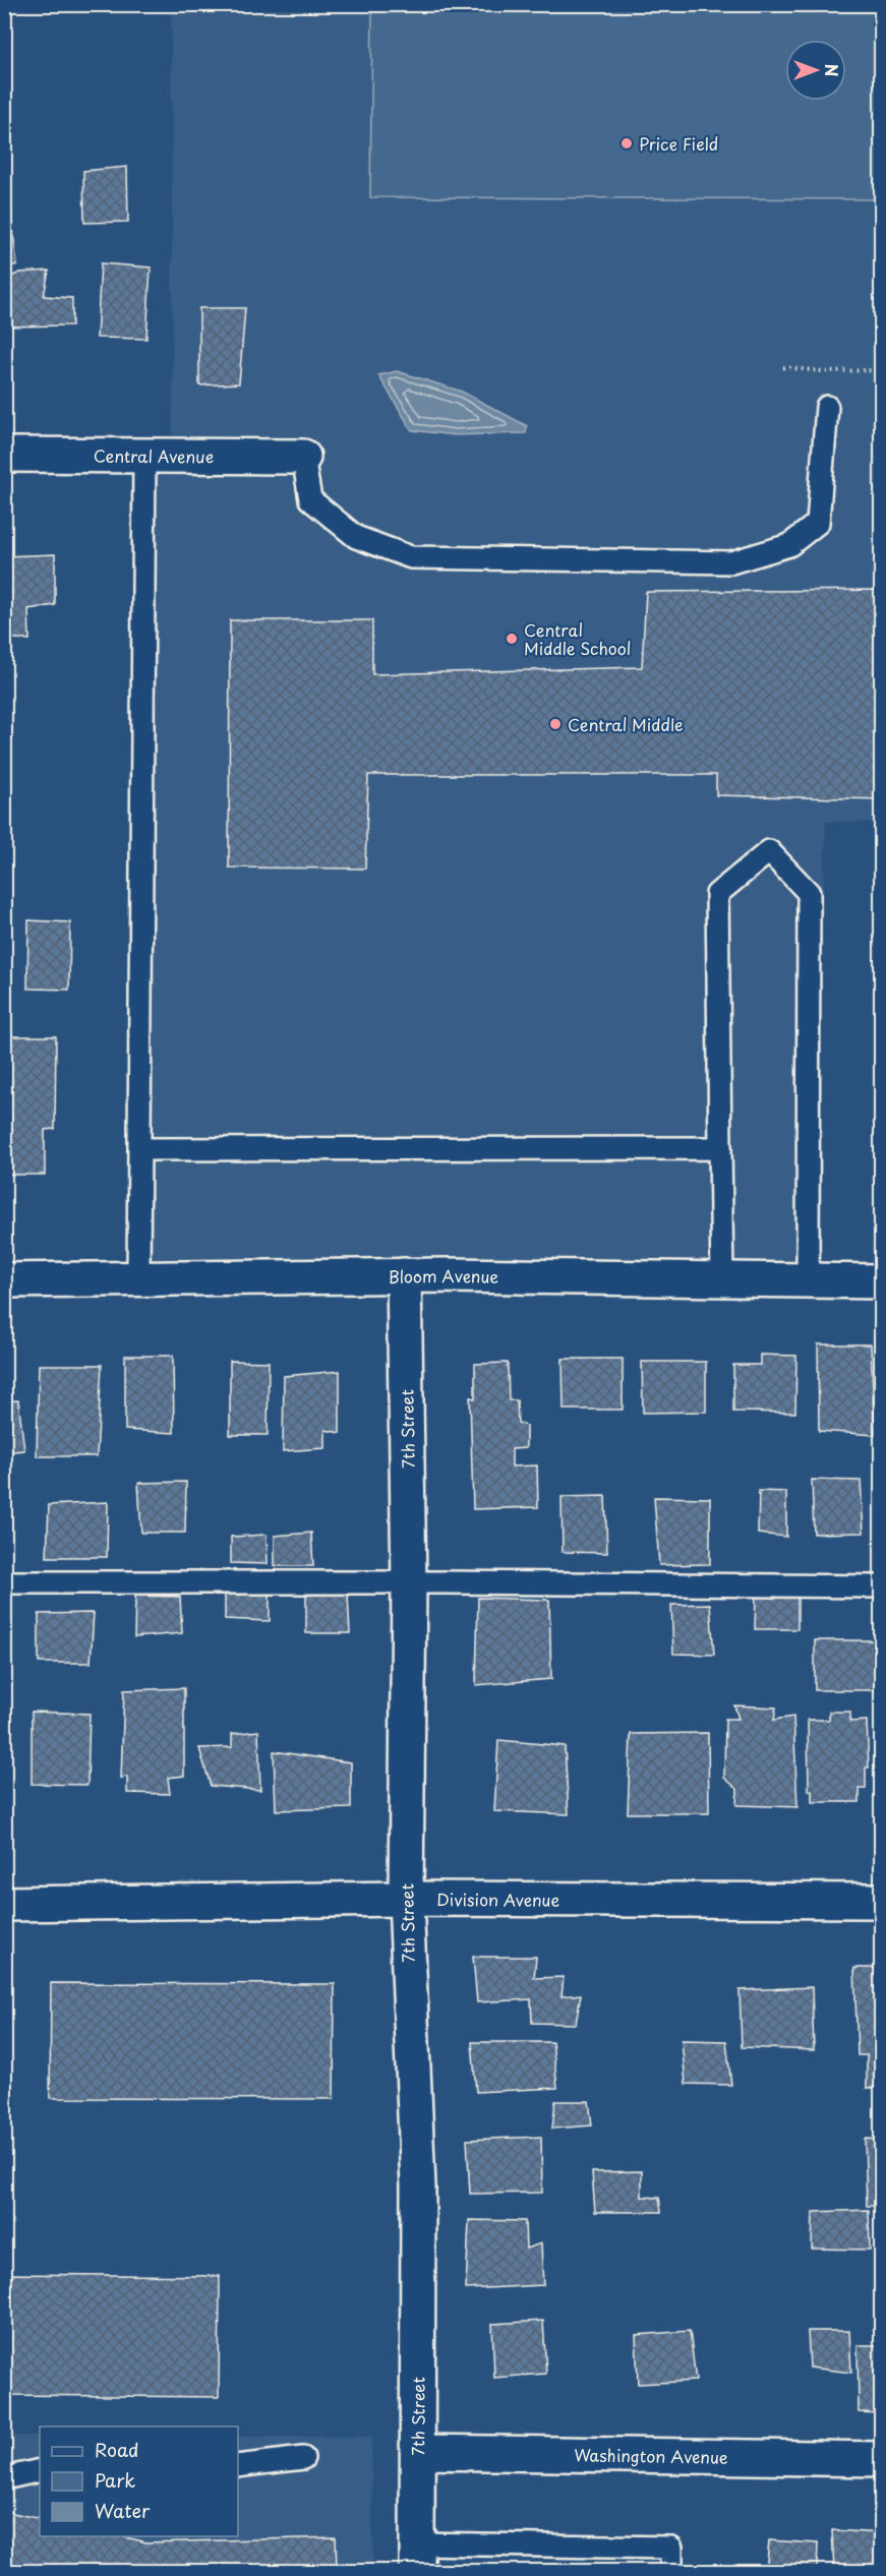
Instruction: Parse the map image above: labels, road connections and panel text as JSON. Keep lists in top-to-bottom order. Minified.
{"streets":{"street":["Central Avenue","Bloom Avenue","7th Street","Division Avenue","Washington Avenue"]},"crossings":[["Bloom Avenue","7th Street"],["7th Street","Division Avenue"],["7th Street","Washington Avenue"]],"places":["Price Field","Central Middle School","Central Middle"],"legend":["Road","Park","Water"],"north":"right"}
